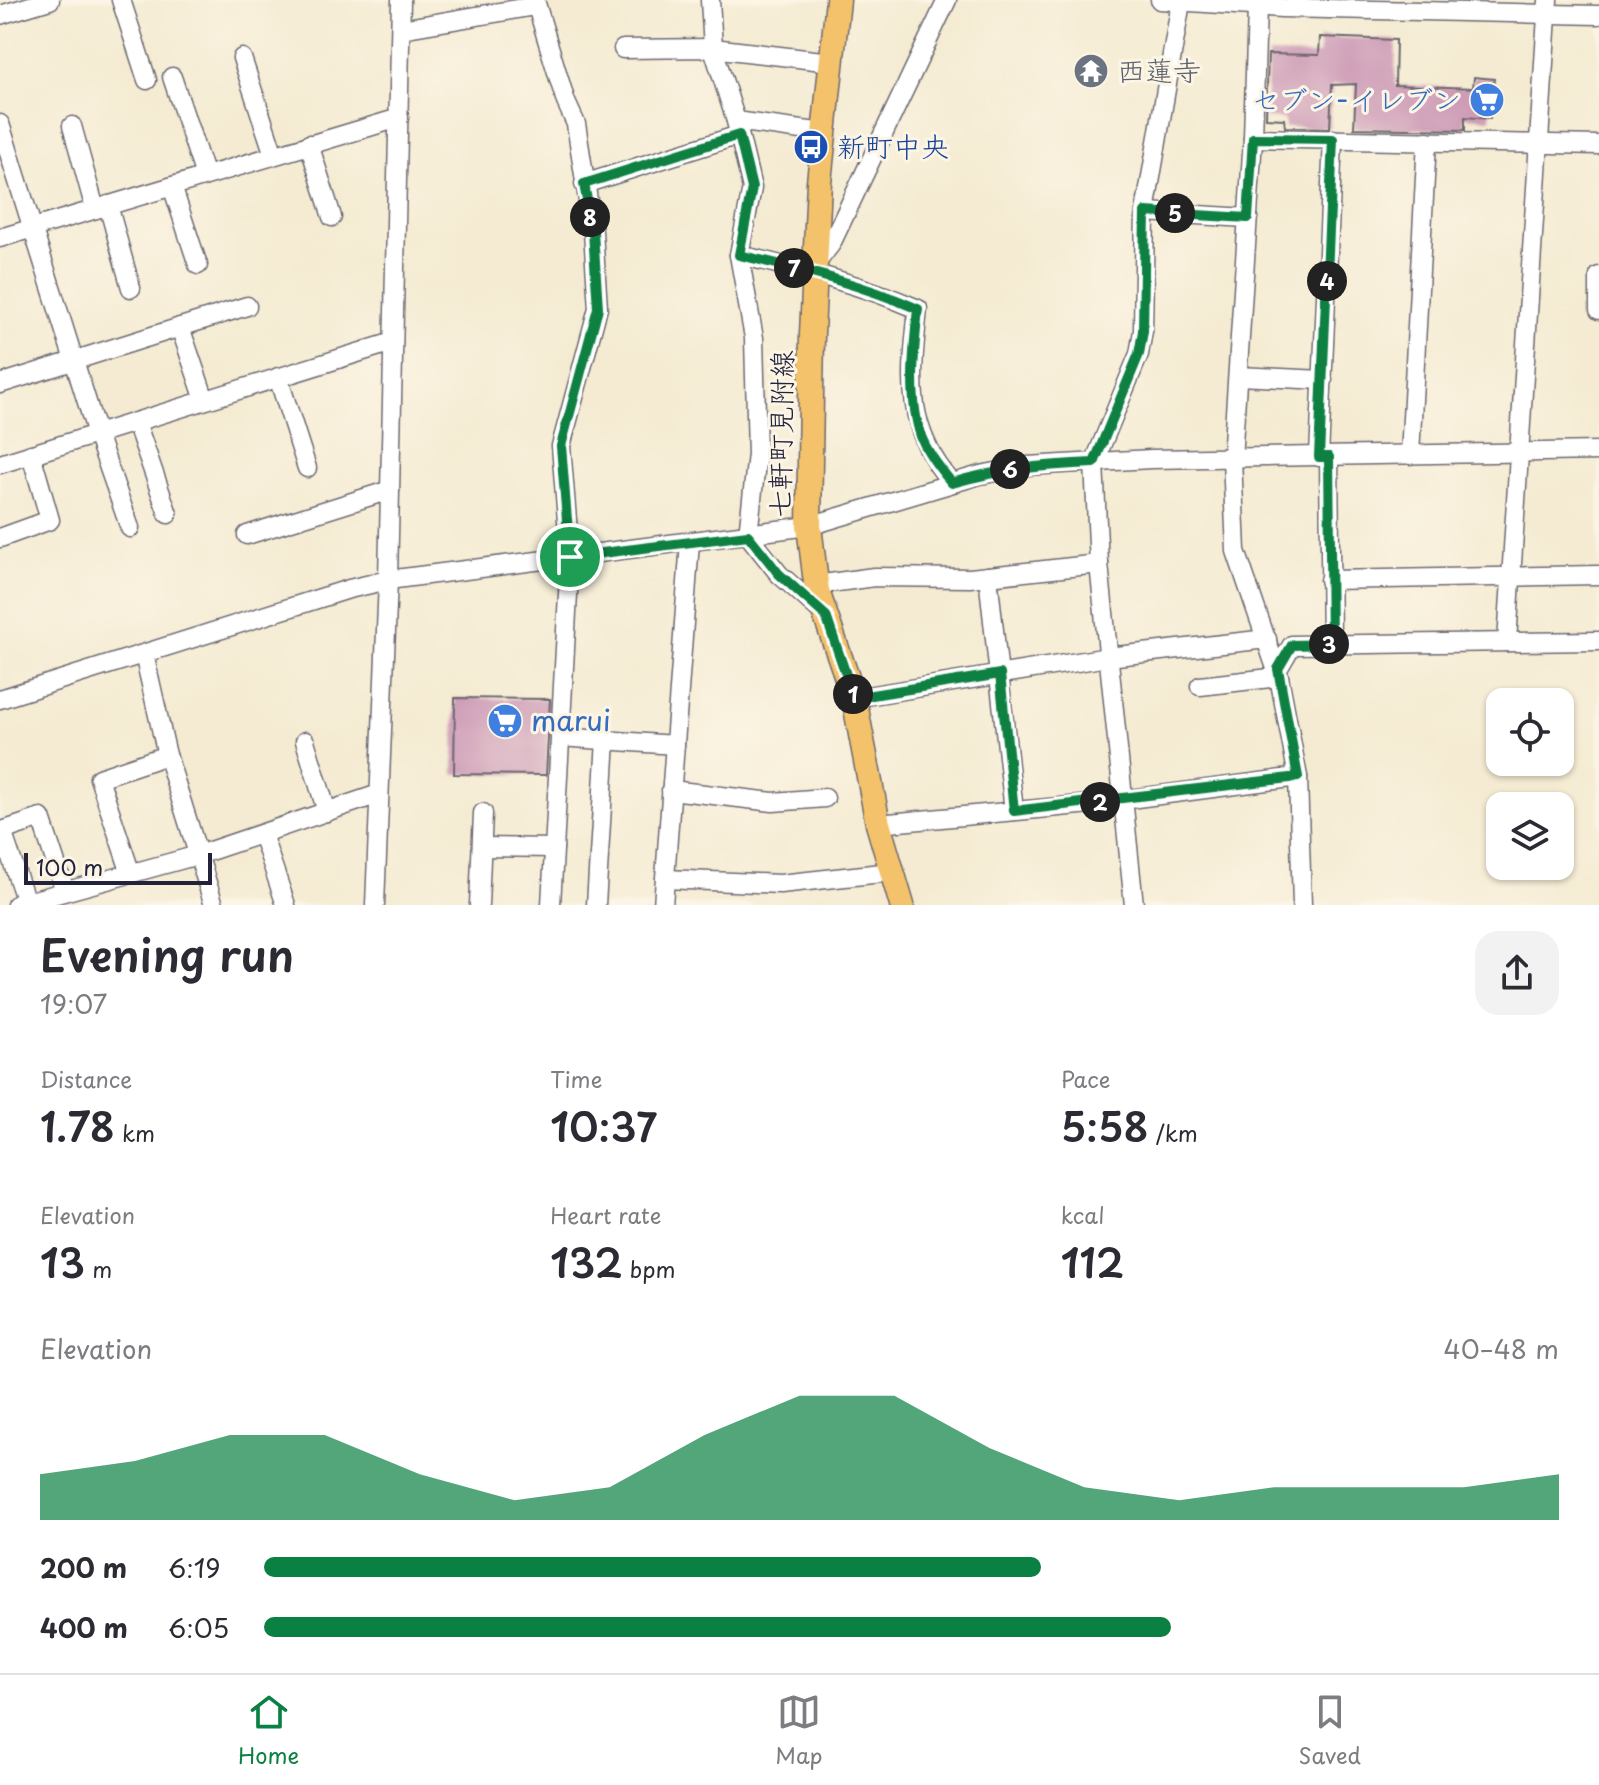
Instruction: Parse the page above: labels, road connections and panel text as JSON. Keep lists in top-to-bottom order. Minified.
{"streets":{"main road":["七軒町見附線"]},"places":{"temple":["西蓮寺"],"supermarket":["セブン-イレブン","marui"],"bus stop":["新町中央"]},"scale_bar":"100 m","page":{"pins":["5","8","7","4","6","3","1","2"],"scale":"100 m","heading":["Evening run","19:07"],"stats":[["Distance","1.78 km"],["Time","10:37"],["Pace","5:58 /km"],["Elevation","13 m"],["Heart rate","132 bpm"],["kcal","112"]],"chart":["Elevation","40–48 m"],"list":[{"name":"200 m","note":"6:19"},{"name":"400 m","note":"6:05"}],"tabs":["Home","Map","Saved"]}}
